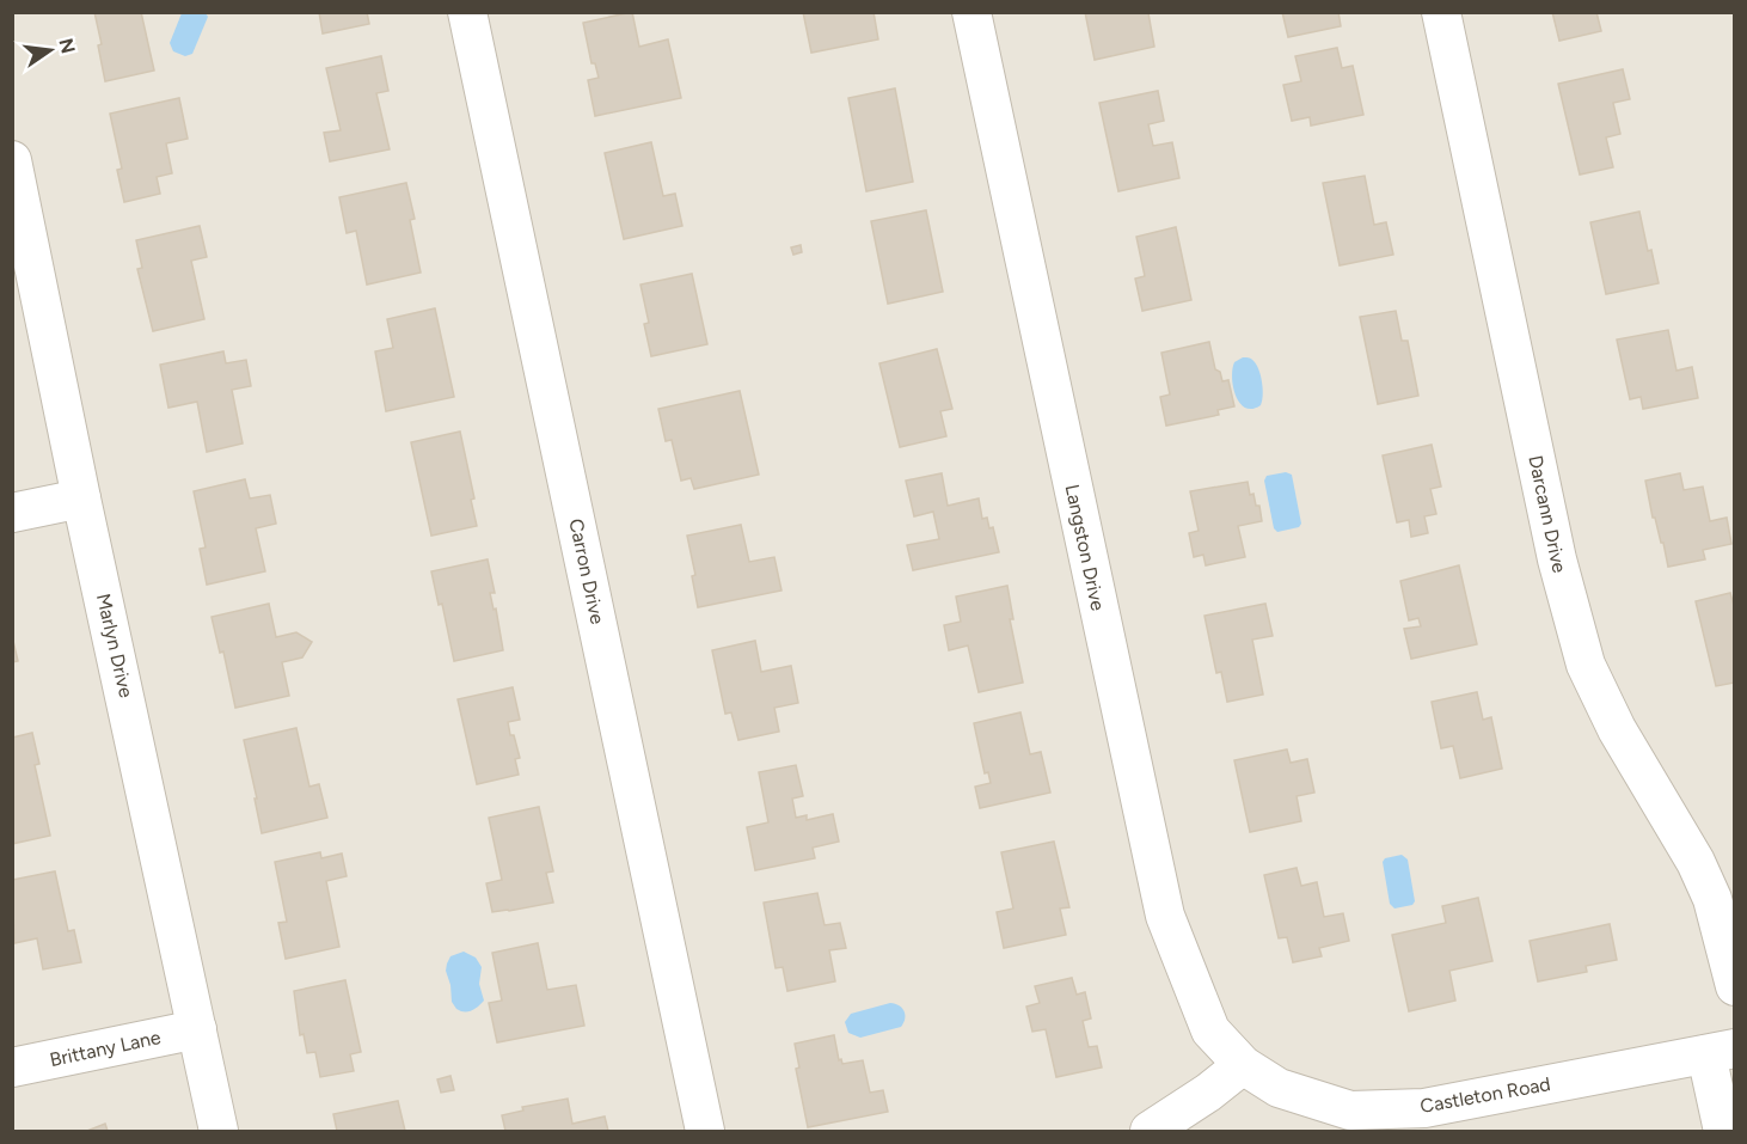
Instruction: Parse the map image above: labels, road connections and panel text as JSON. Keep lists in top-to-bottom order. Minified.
{"streets":{"street":["Darcann Drive","Langston Drive","Carron Drive","Marlyn Drive","Brittany Lane","Castleton Road"]},"crossings":[["Langston Drive","Castleton Road"],["Marlyn Drive","Brittany Lane"]],"north":"right"}
